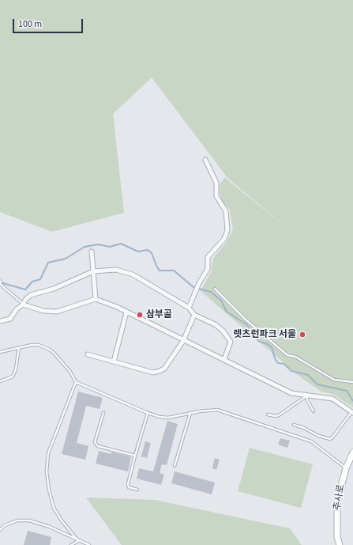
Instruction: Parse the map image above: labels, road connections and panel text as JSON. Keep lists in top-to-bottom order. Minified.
{"streets":{"street":["추사로"]},"places":["삼부골","렛츠런파크 서울"],"scale_bar":"100 m"}
